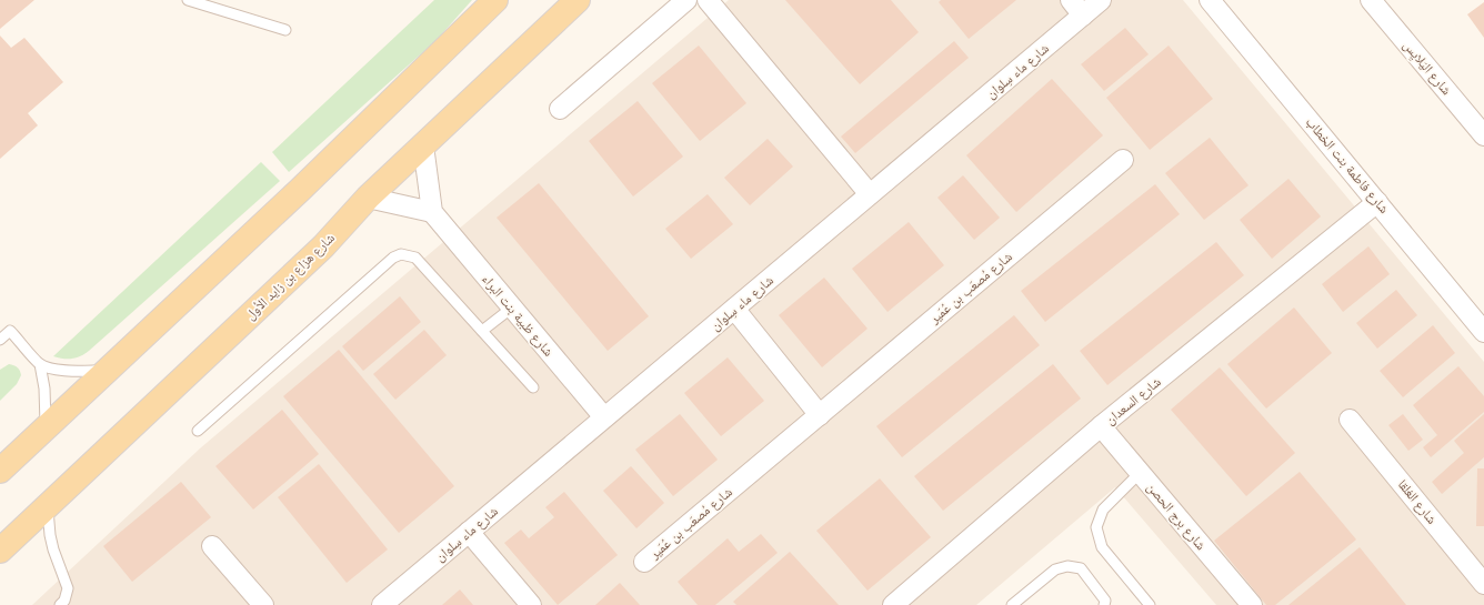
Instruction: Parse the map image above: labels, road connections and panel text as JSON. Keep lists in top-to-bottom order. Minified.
{"streets":{"main road":["شارع هزاع بن زايد الأول"],"street":["شارع اليَلايِس","شارع ماء سِلوان","شارع فاطمة بنت الخطاب","شارع مُصعَب بن عُمَير","شارع ظبية بنت البراء","شارع السعدان","شارع الغلقا","شارع برج الحصن"]},"crossings":[["شارع ماء سِلوان","شارع ظبية بنت البراء"],["شارع فاطمة بنت الخطاب","شارع السعدان"],["شارع السعدان","شارع برج الحصن"]]}
